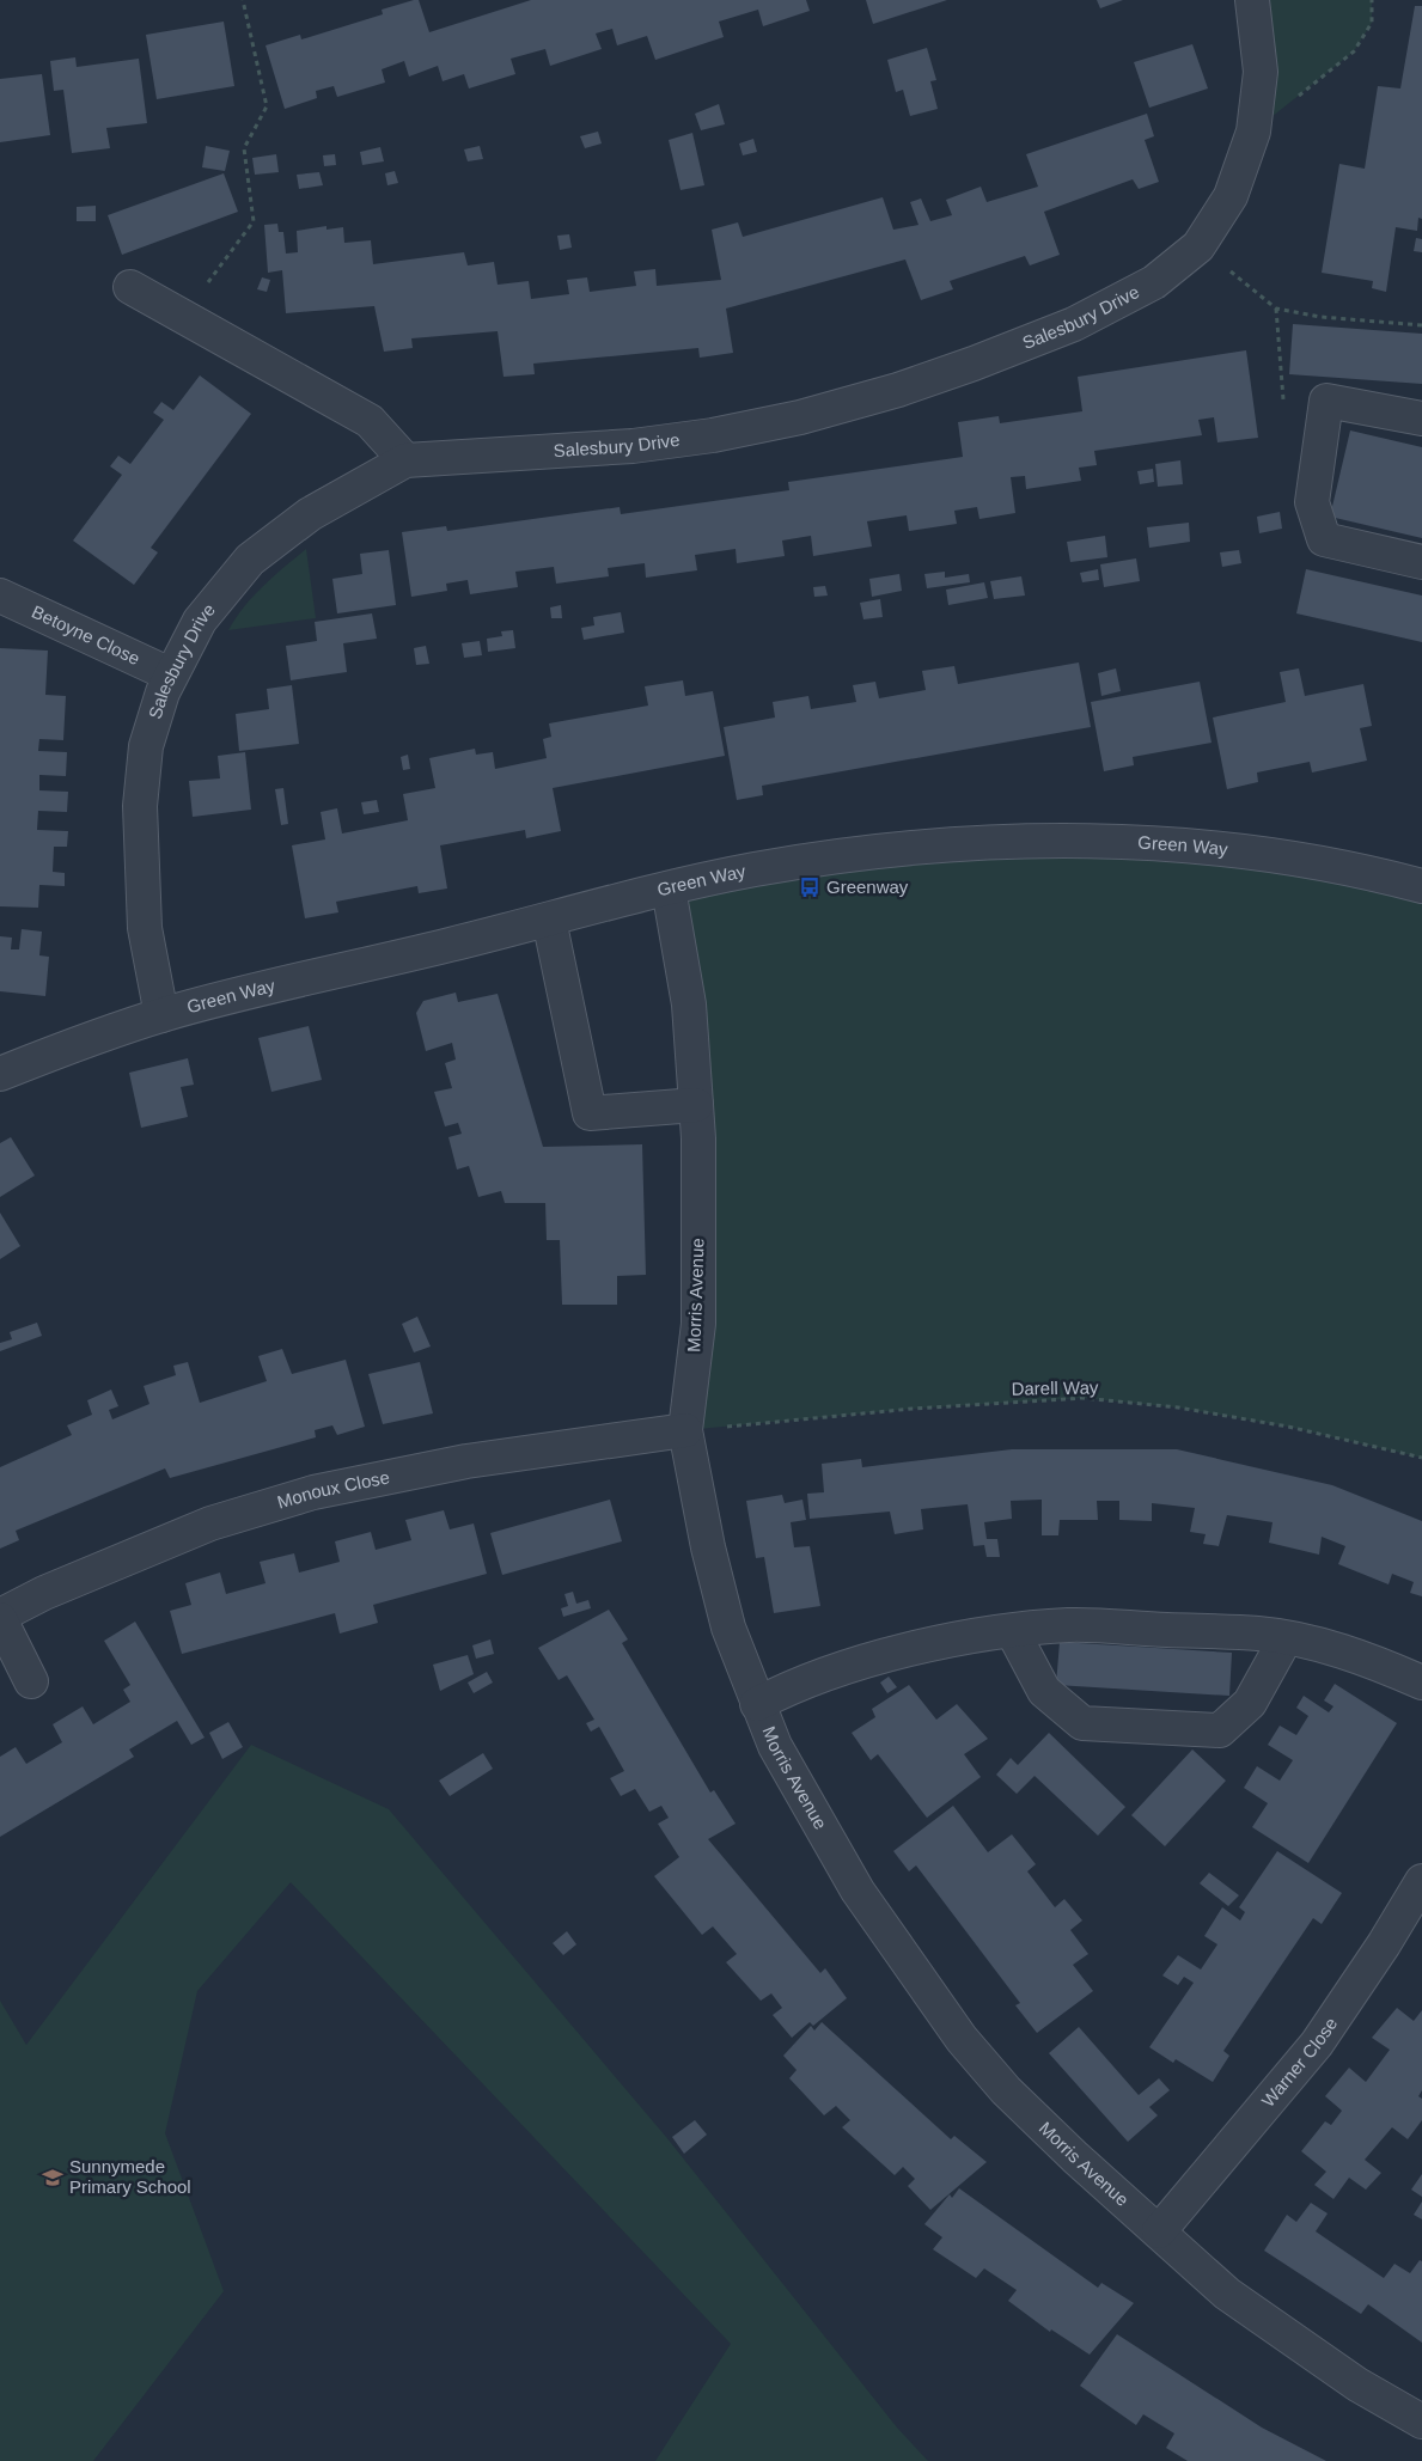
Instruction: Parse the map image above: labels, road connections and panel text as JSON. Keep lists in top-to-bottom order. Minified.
{"streets":{"street":["Salesbury Drive","Betoyne Close","Green Way","Morris Avenue","Monoux Close","Warner Close"],"path":["Darell Way"]},"crossings":[["Salesbury Drive","Betoyne Close"],["Salesbury Drive","Green Way"],["Green Way","Morris Avenue"],["Morris Avenue","Darell Way"],["Morris Avenue","Monoux Close"],["Morris Avenue","Warner Close"],["Darell Way","Monoux Close"]],"places":{"bus stop":["Greenway"],"school or university":["Sunnymede Primary School"]}}
